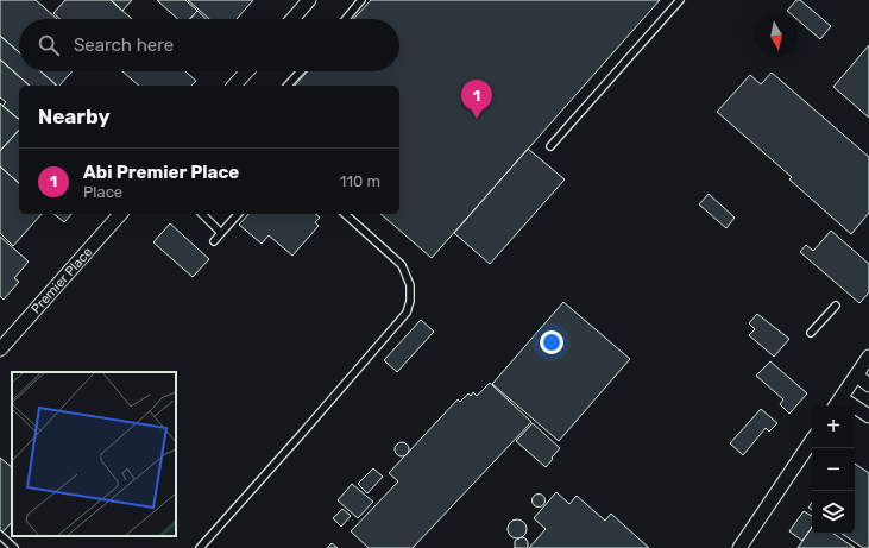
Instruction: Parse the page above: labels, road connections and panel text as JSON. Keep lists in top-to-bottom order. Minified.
{"streets":{"street":["Premier Place"]},"north":"bottom","page":{"search":"Search here","pins":"1","heading":"Nearby","list":[{"mark":"1","name":"Abi Premier Place","note":"Place","value":"110 m"}],"map_buttons":["+","−"]}}
